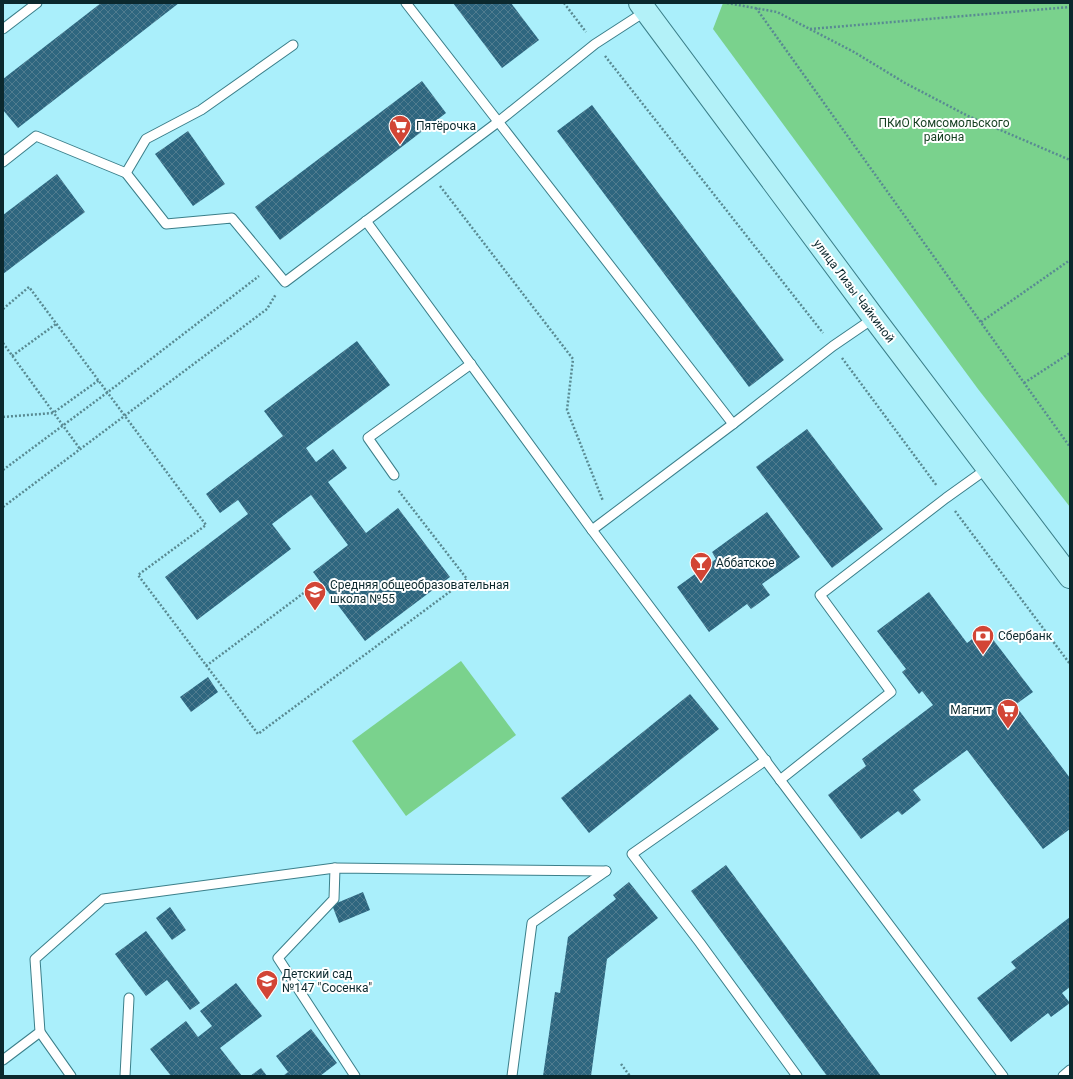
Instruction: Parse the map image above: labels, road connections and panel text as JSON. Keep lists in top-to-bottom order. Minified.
{"streets":{"main road":["улица Лизы Чайкиной"]},"parks":["ПКиО Комсомольского района"],"places":{"supermarket":["Пятёрочка","Магнит"],"bar":["Аббатское"],"school or university":["Средняя общеобразовательная школа №55","Детский сад №147 \"Сосенка\""],"bank":["Сбербанк"]}}
